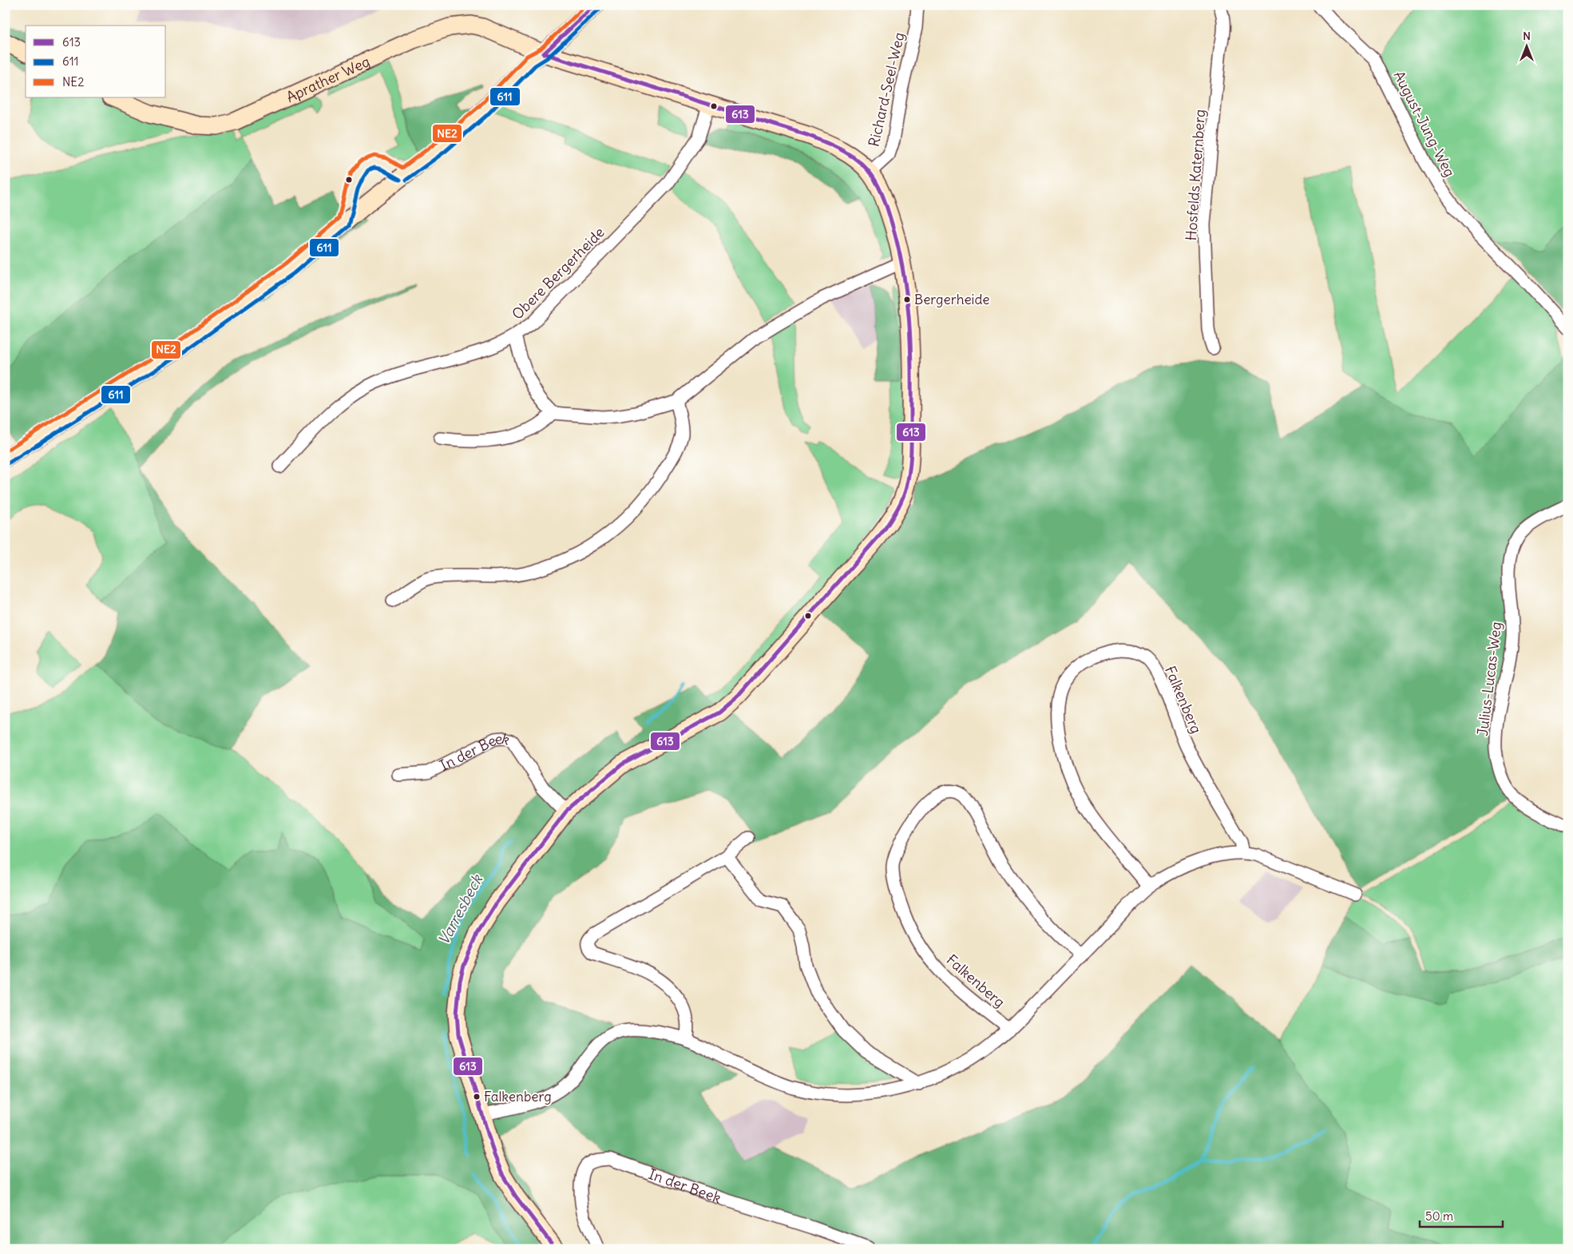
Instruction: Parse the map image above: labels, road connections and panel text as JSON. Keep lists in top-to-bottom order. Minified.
{"streets":{"street":["Aprather Weg","Richard-Seel-Weg","August-Jung-Weg","Hosfelds Katernberg","Obere Bergerheide","Julius-Lucas-Weg","Falkenberg","In der Beek"]},"water":["Varresbeck"],"places":["Bergerheide","Falkenberg"],"lines":["transit line 613","transit line NE2","transit line 611"],"legend":["613","611","NE2"],"scale_bar":"50 m","north":"top"}
